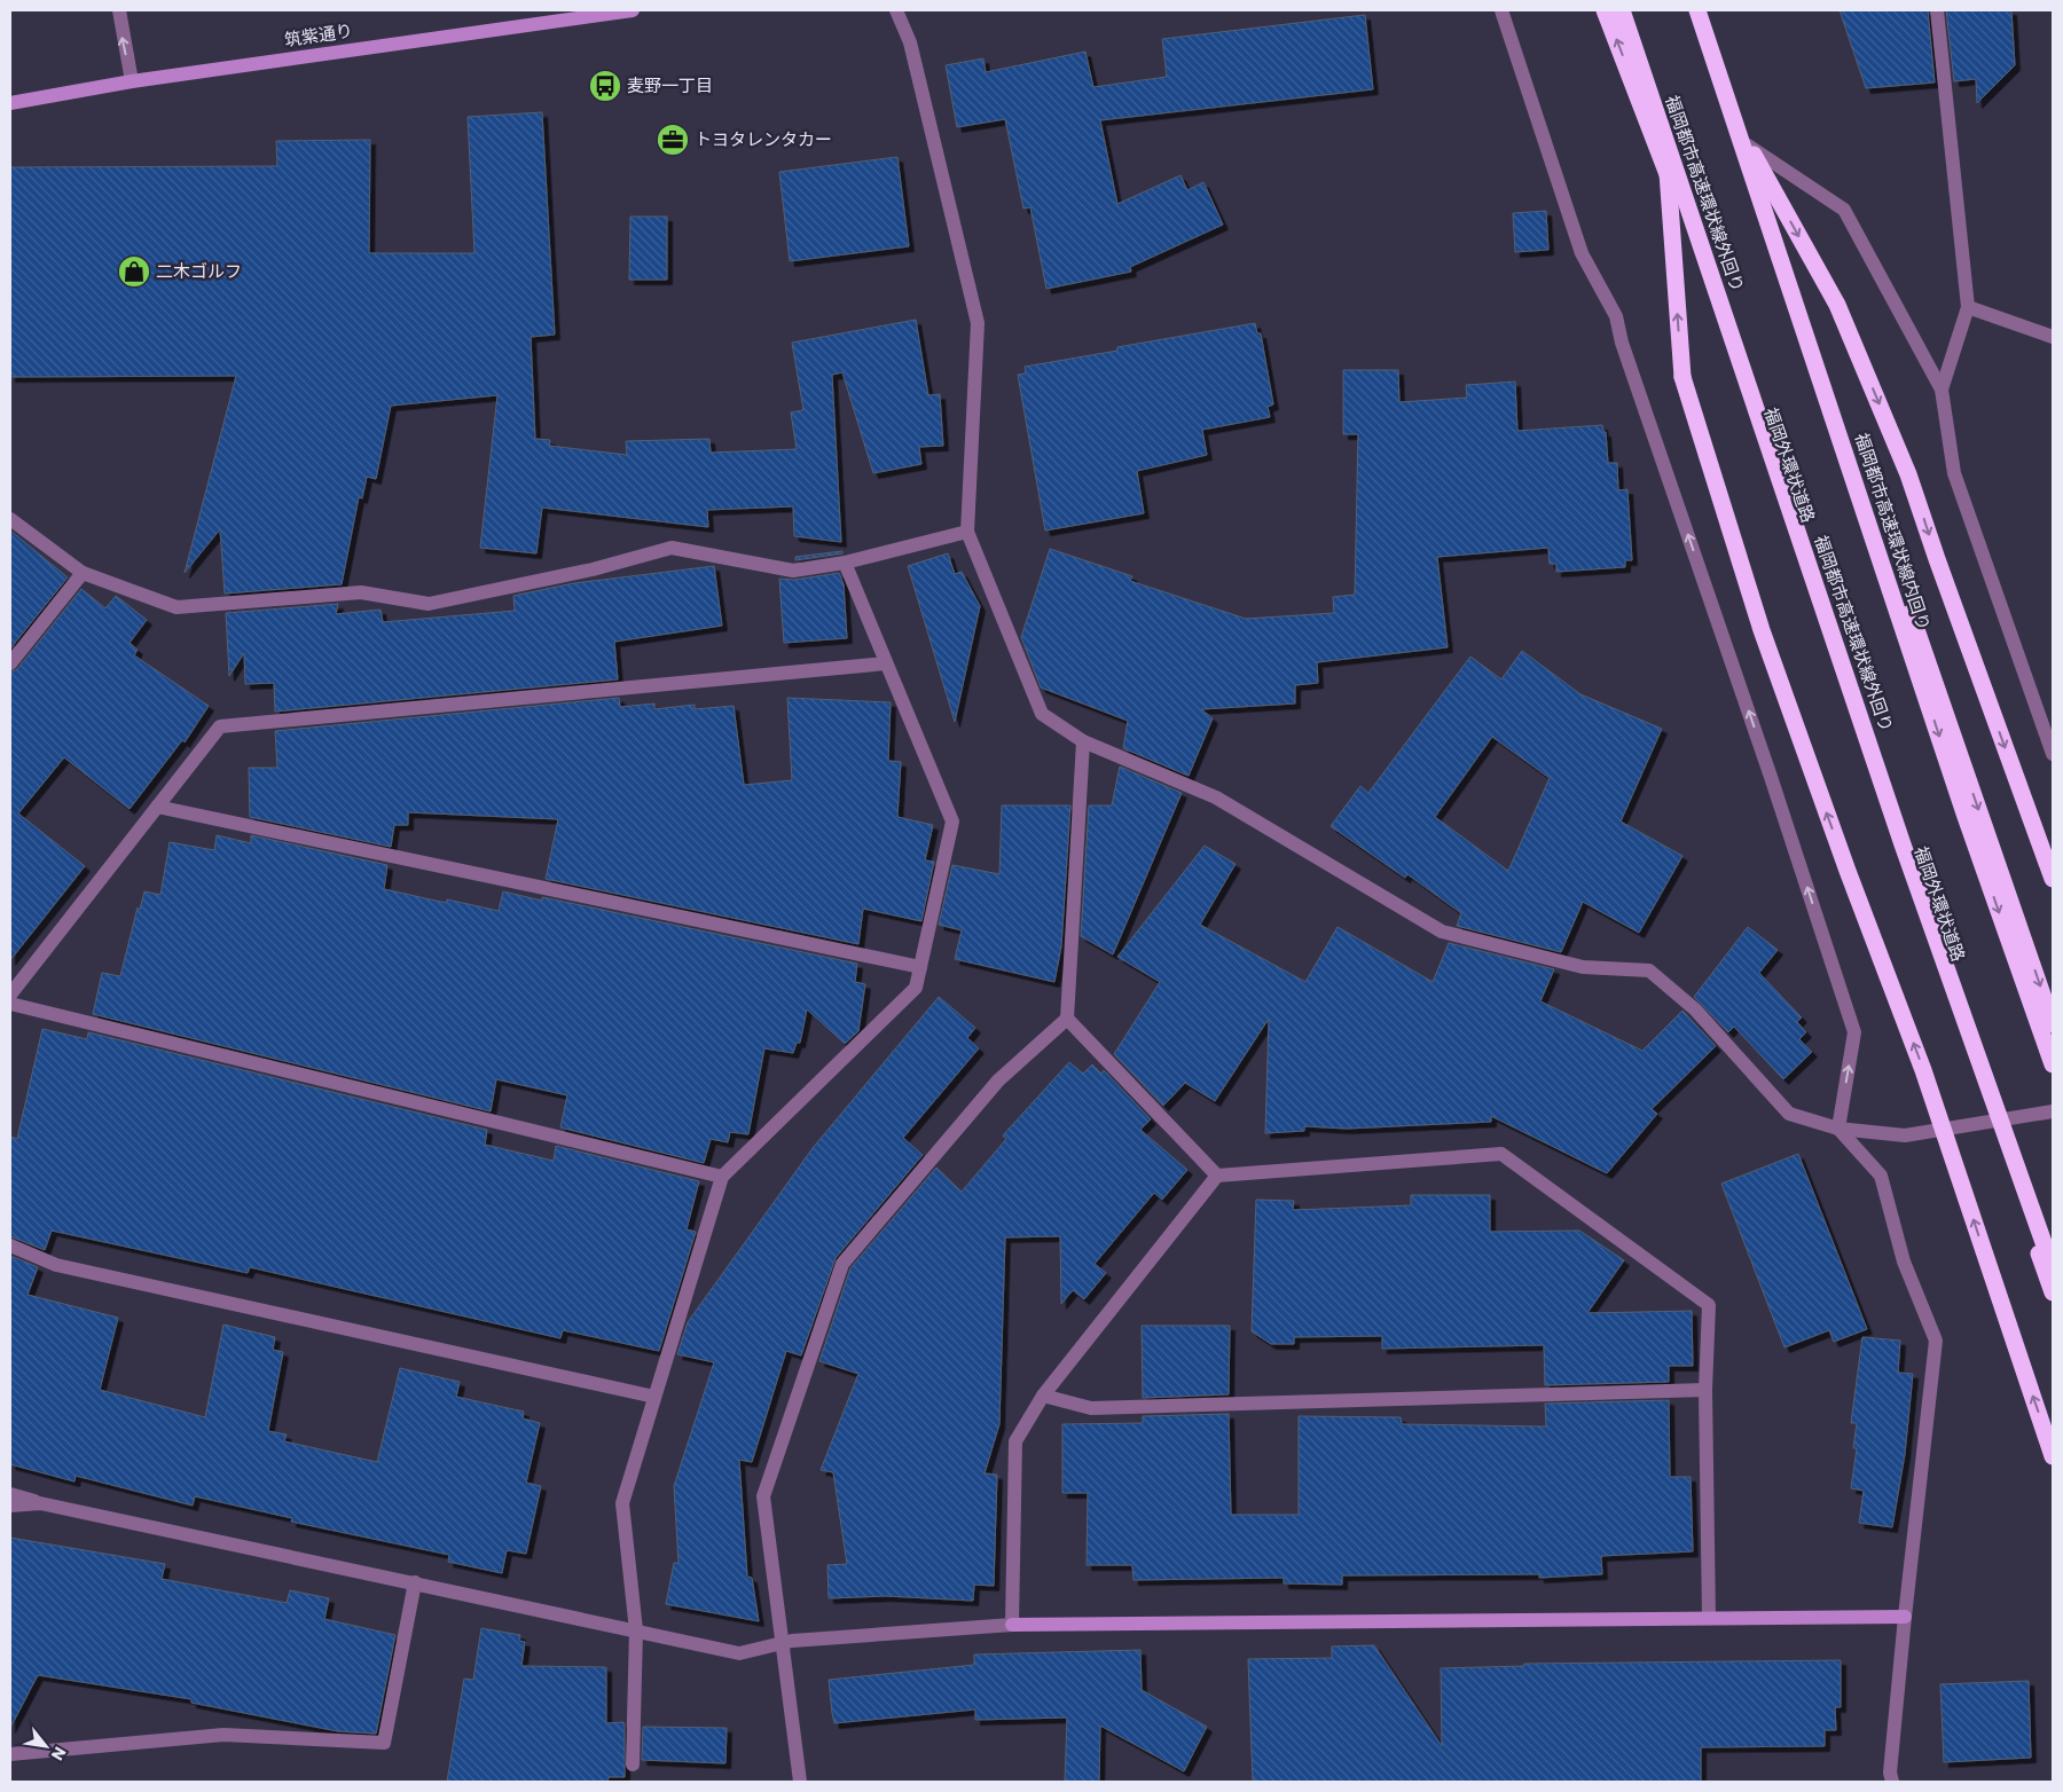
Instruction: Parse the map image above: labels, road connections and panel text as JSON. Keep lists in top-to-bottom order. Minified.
{"streets":{"highway":["福岡都市高速環状線外回り","福岡外環状道路","福岡都市高速環状線内回り"],"street":["筑紫通り"]},"places":{"bus stop":["麦野一丁目"],"office":["トヨタレンタカー"],"shop":["二木ゴルフ"]},"north":"bottom right"}
